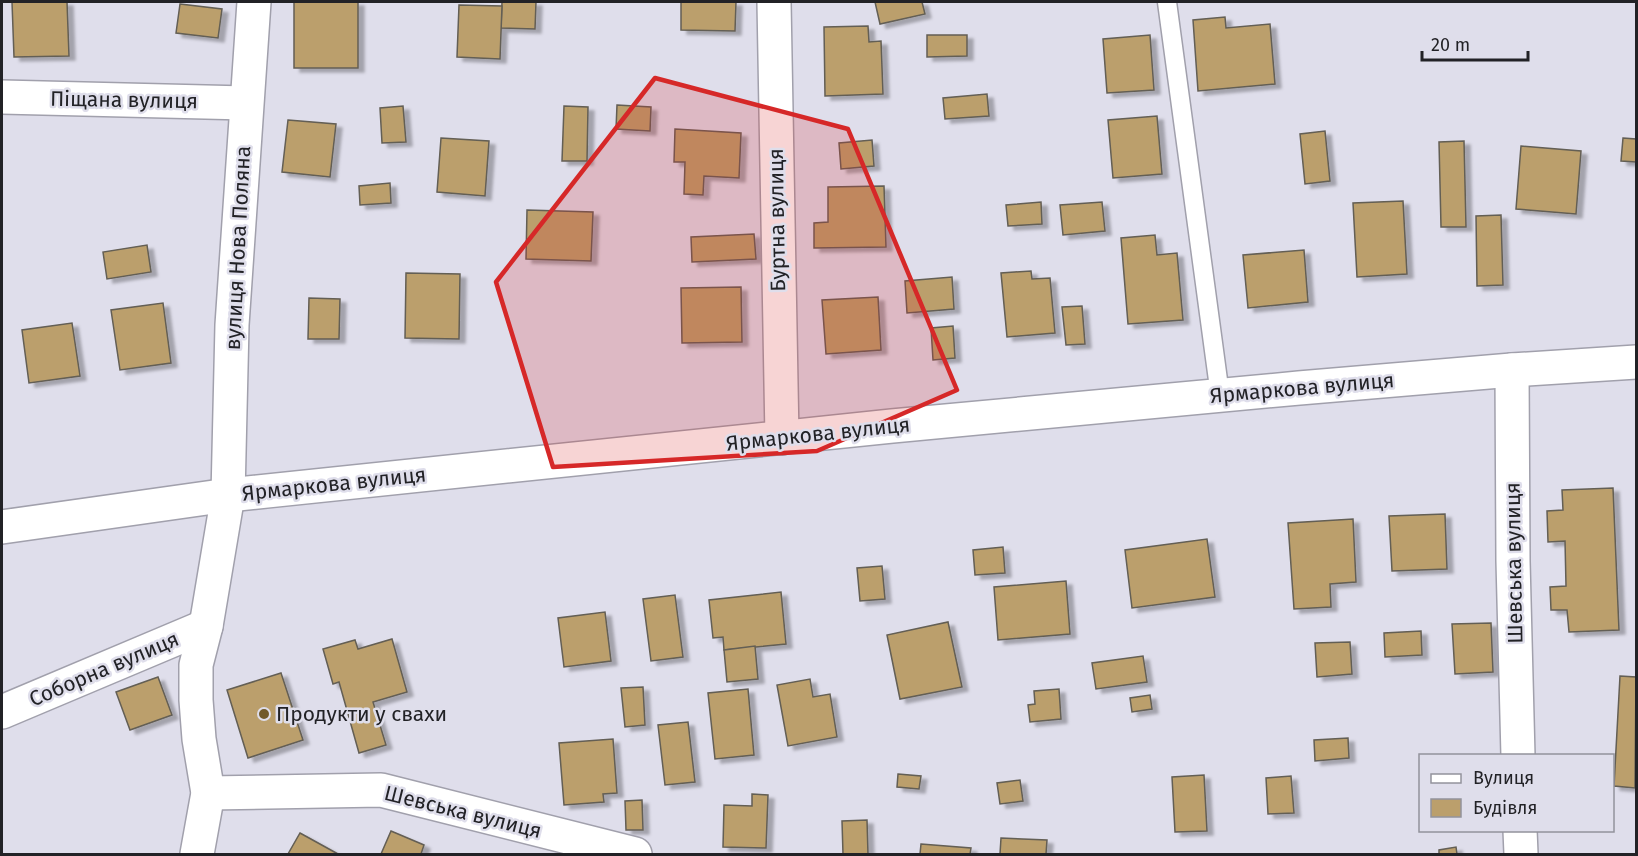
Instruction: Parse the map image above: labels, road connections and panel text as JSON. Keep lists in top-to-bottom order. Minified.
{"streets":{"street":["Піщана вулиця","Буртна вулиця","вулиця Нова Поляна","Ярмаркова вулиця","Шевська вулиця","Соборна вулиця"]},"crossings":[["Піщана вулиця","вулиця Нова Поляна"],["Буртна вулиця","Ярмаркова вулиця"],["вулиця Нова Поляна","Ярмаркова вулиця"],["вулиця Нова Поляна","Шевська вулиця"],["вулиця Нова Поляна","Соборна вулиця"],["Ярмаркова вулиця","Шевська вулиця"]],"places":["Продукти у свахи"],"legend":["Вулиця","Будівля"],"scale_bar":"20 m"}
